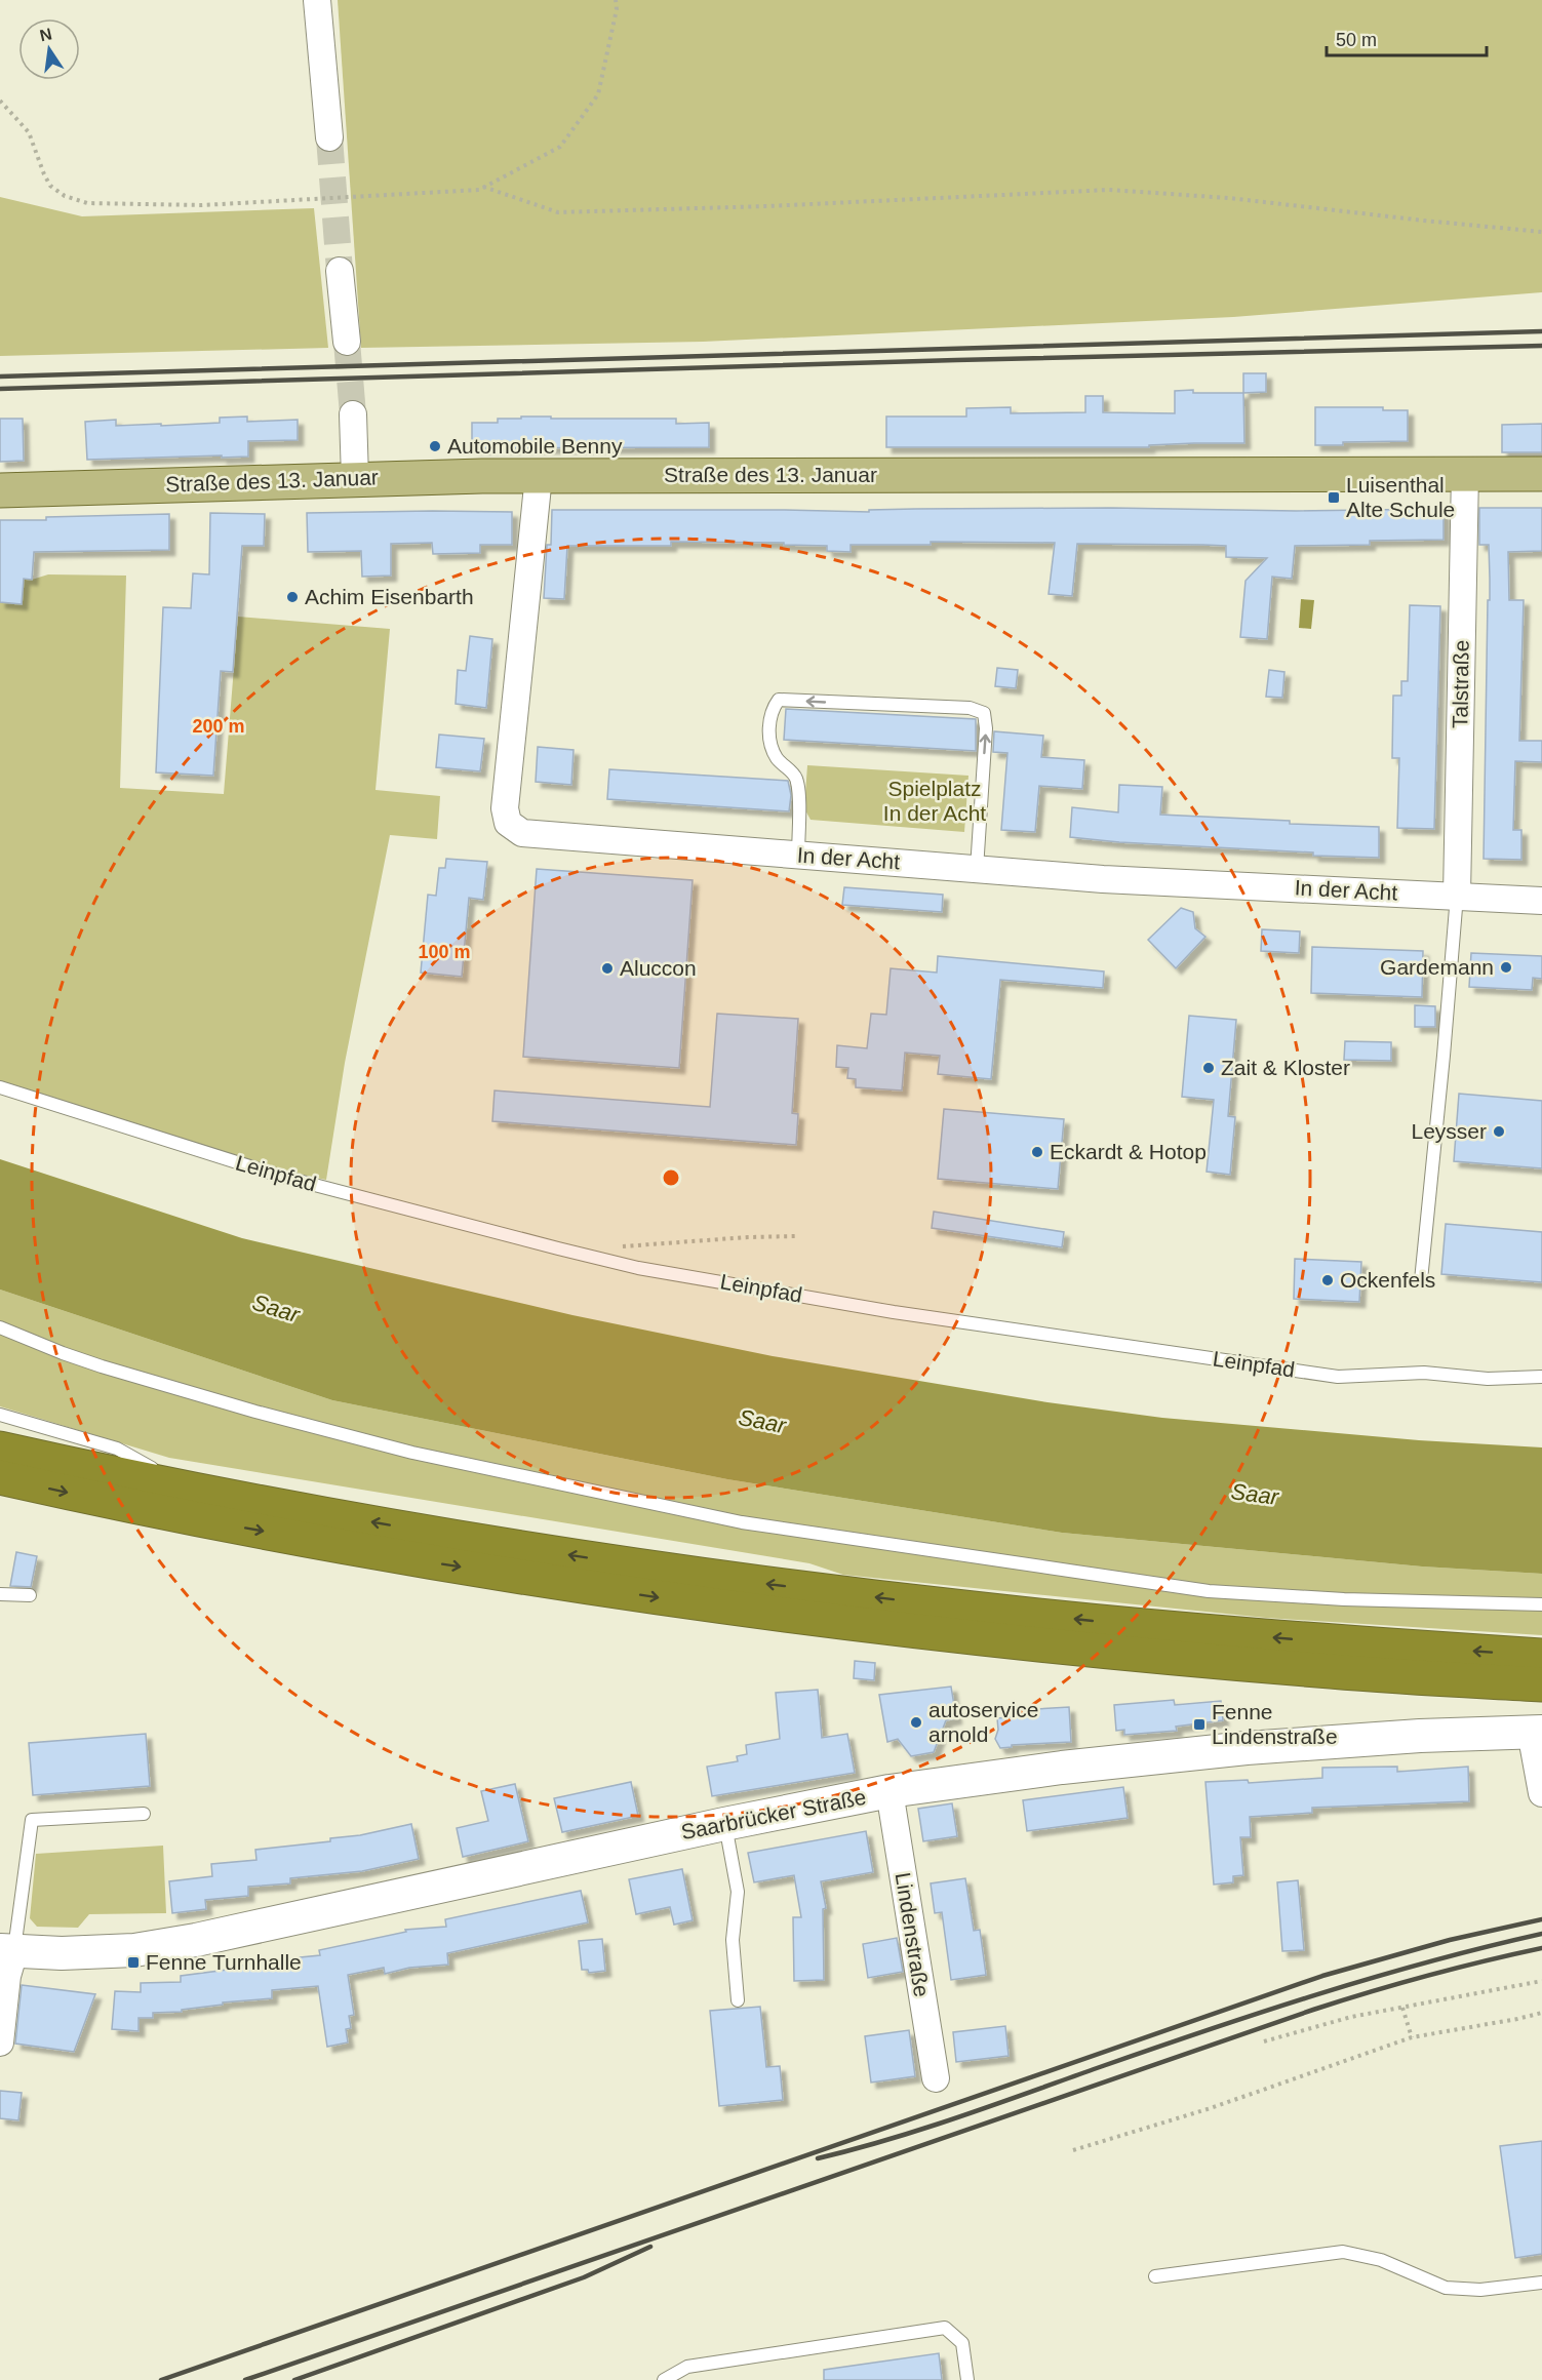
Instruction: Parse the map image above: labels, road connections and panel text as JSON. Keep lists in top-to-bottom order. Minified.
{"streets":{"main road":["Straße des 13. Januar"],"street":["Talstraße","In der Acht","Saarbrücker Straße","Lindenstraße"],"lane":["Leinpfad"]},"crossings":[["Straße des 13. Januar","Talstraße"],["Straße des 13. Januar","In der Acht"],["Talstraße","In der Acht"],["Saarbrücker Straße","Lindenstraße"]],"water":["Saar"],"parks":["Spielplatz In der Acht"],"places":{"other":["Automobile Benny","Achim Eisenbarth","Gardemann","Aluccon","Zait & Kloster","Leysser","Eckardt & Hotop","Ockenfels","autoservice arnold"],"transit":["Luisenthal Alte Schule","Fenne Lindenstraße","Fenne Turnhalle"]},"scale_bar":"50 m","north":"top","rings":["200 m","100 m"]}
